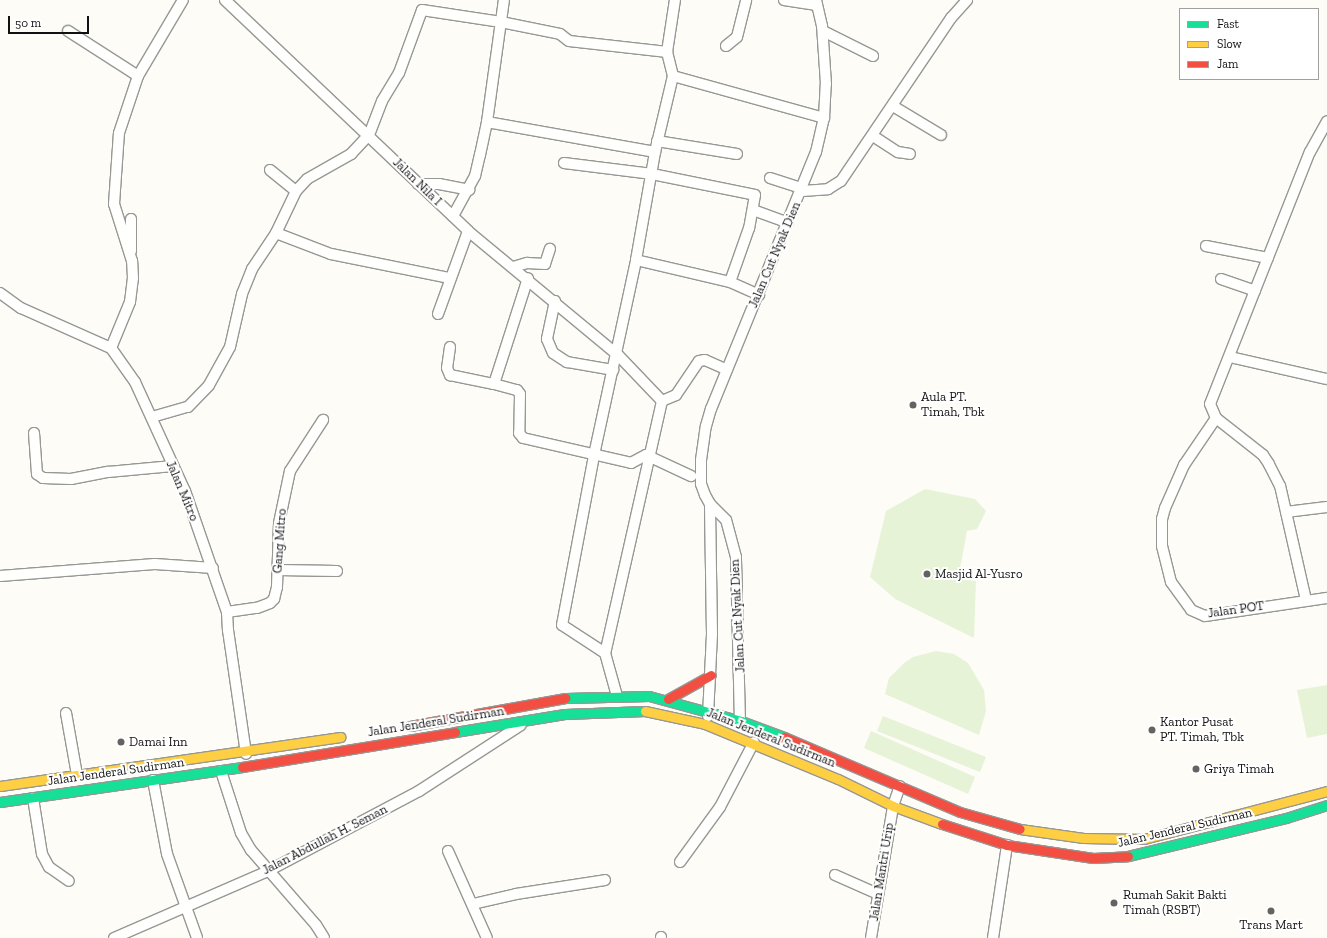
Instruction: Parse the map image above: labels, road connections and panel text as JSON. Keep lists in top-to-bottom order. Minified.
{"streets":{"highway":["Jalan Jenderal Sudirman"],"street":["Jalan Nila I","Jalan Cut Nyak Dien","Jalan Mitro","Gang Mitro","Jalan POT","Jalan Abdullah H. Seman","Jalan Mantri Urip"]},"crossings":[["Jalan Cut Nyak Dien","Jalan Jenderal Sudirman"],["Jalan Mitro","Gang Mitro"],["Jalan Mitro","Jalan Jenderal Sudirman"],["Jalan Jenderal Sudirman","Jalan Abdullah H. Seman"],["Jalan Jenderal Sudirman","Jalan Mantri Urip"]],"places":["Aula PT. Timah, Tbk","Masjid Al-Yusro","Kantor Pusat PT. Timah, Tbk","Damai Inn","Griya Timah","Rumah Sakit Bakti Timah (RSBT)","Trans Mart"],"legend":["Fast","Slow","Jam"],"scale_bar":"50 m"}
